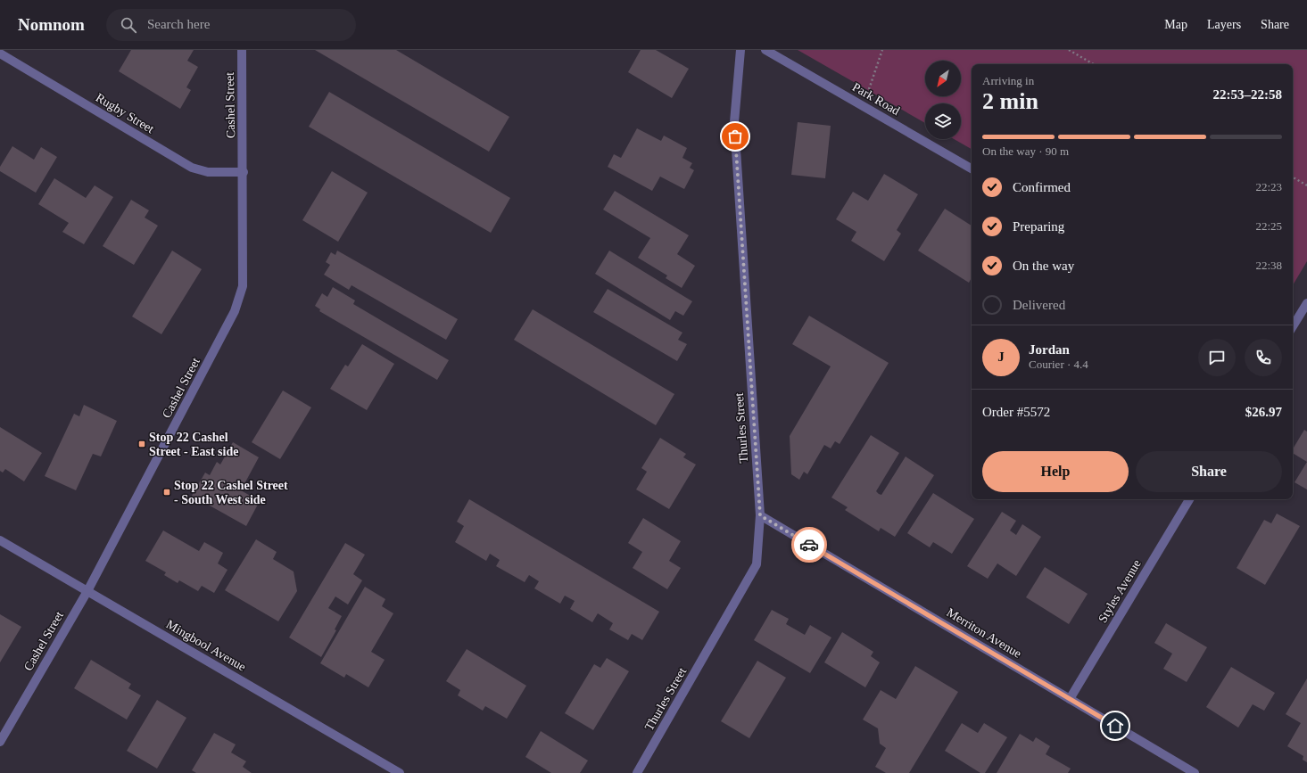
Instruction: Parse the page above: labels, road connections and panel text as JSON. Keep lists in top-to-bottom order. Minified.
{"streets":{"street":["Park Road","Cashel Street","Rugby Street","Thurles Street","Styles Avenue","Merriton Avenue","Mingbool Avenue"]},"crossings":[["Cashel Street","Rugby Street"],["Cashel Street","Mingbool Avenue"],["Thurles Street","Merriton Avenue"],["Styles Avenue","Merriton Avenue"]],"places":{"transit":["Stop 22 Cashel Street - East side","Stop 22 Cashel Street - South West side"]},"north":"bottom left","page":{"header":"Nomnom","search":"Search here","nav":["Map","Layers","Share"],"heading":["2 min","Arriving in","22:53–22:58"],"panel":["Jordan","Courier · 4.4","Order #5572","$26.97"],"bar":"On the way · 90 m","list":[["Confirmed","22:23"],["Preparing","22:25"],["On the way","22:38"],"Delivered"],"round":"J","buttons":["Help","Share"]}}
